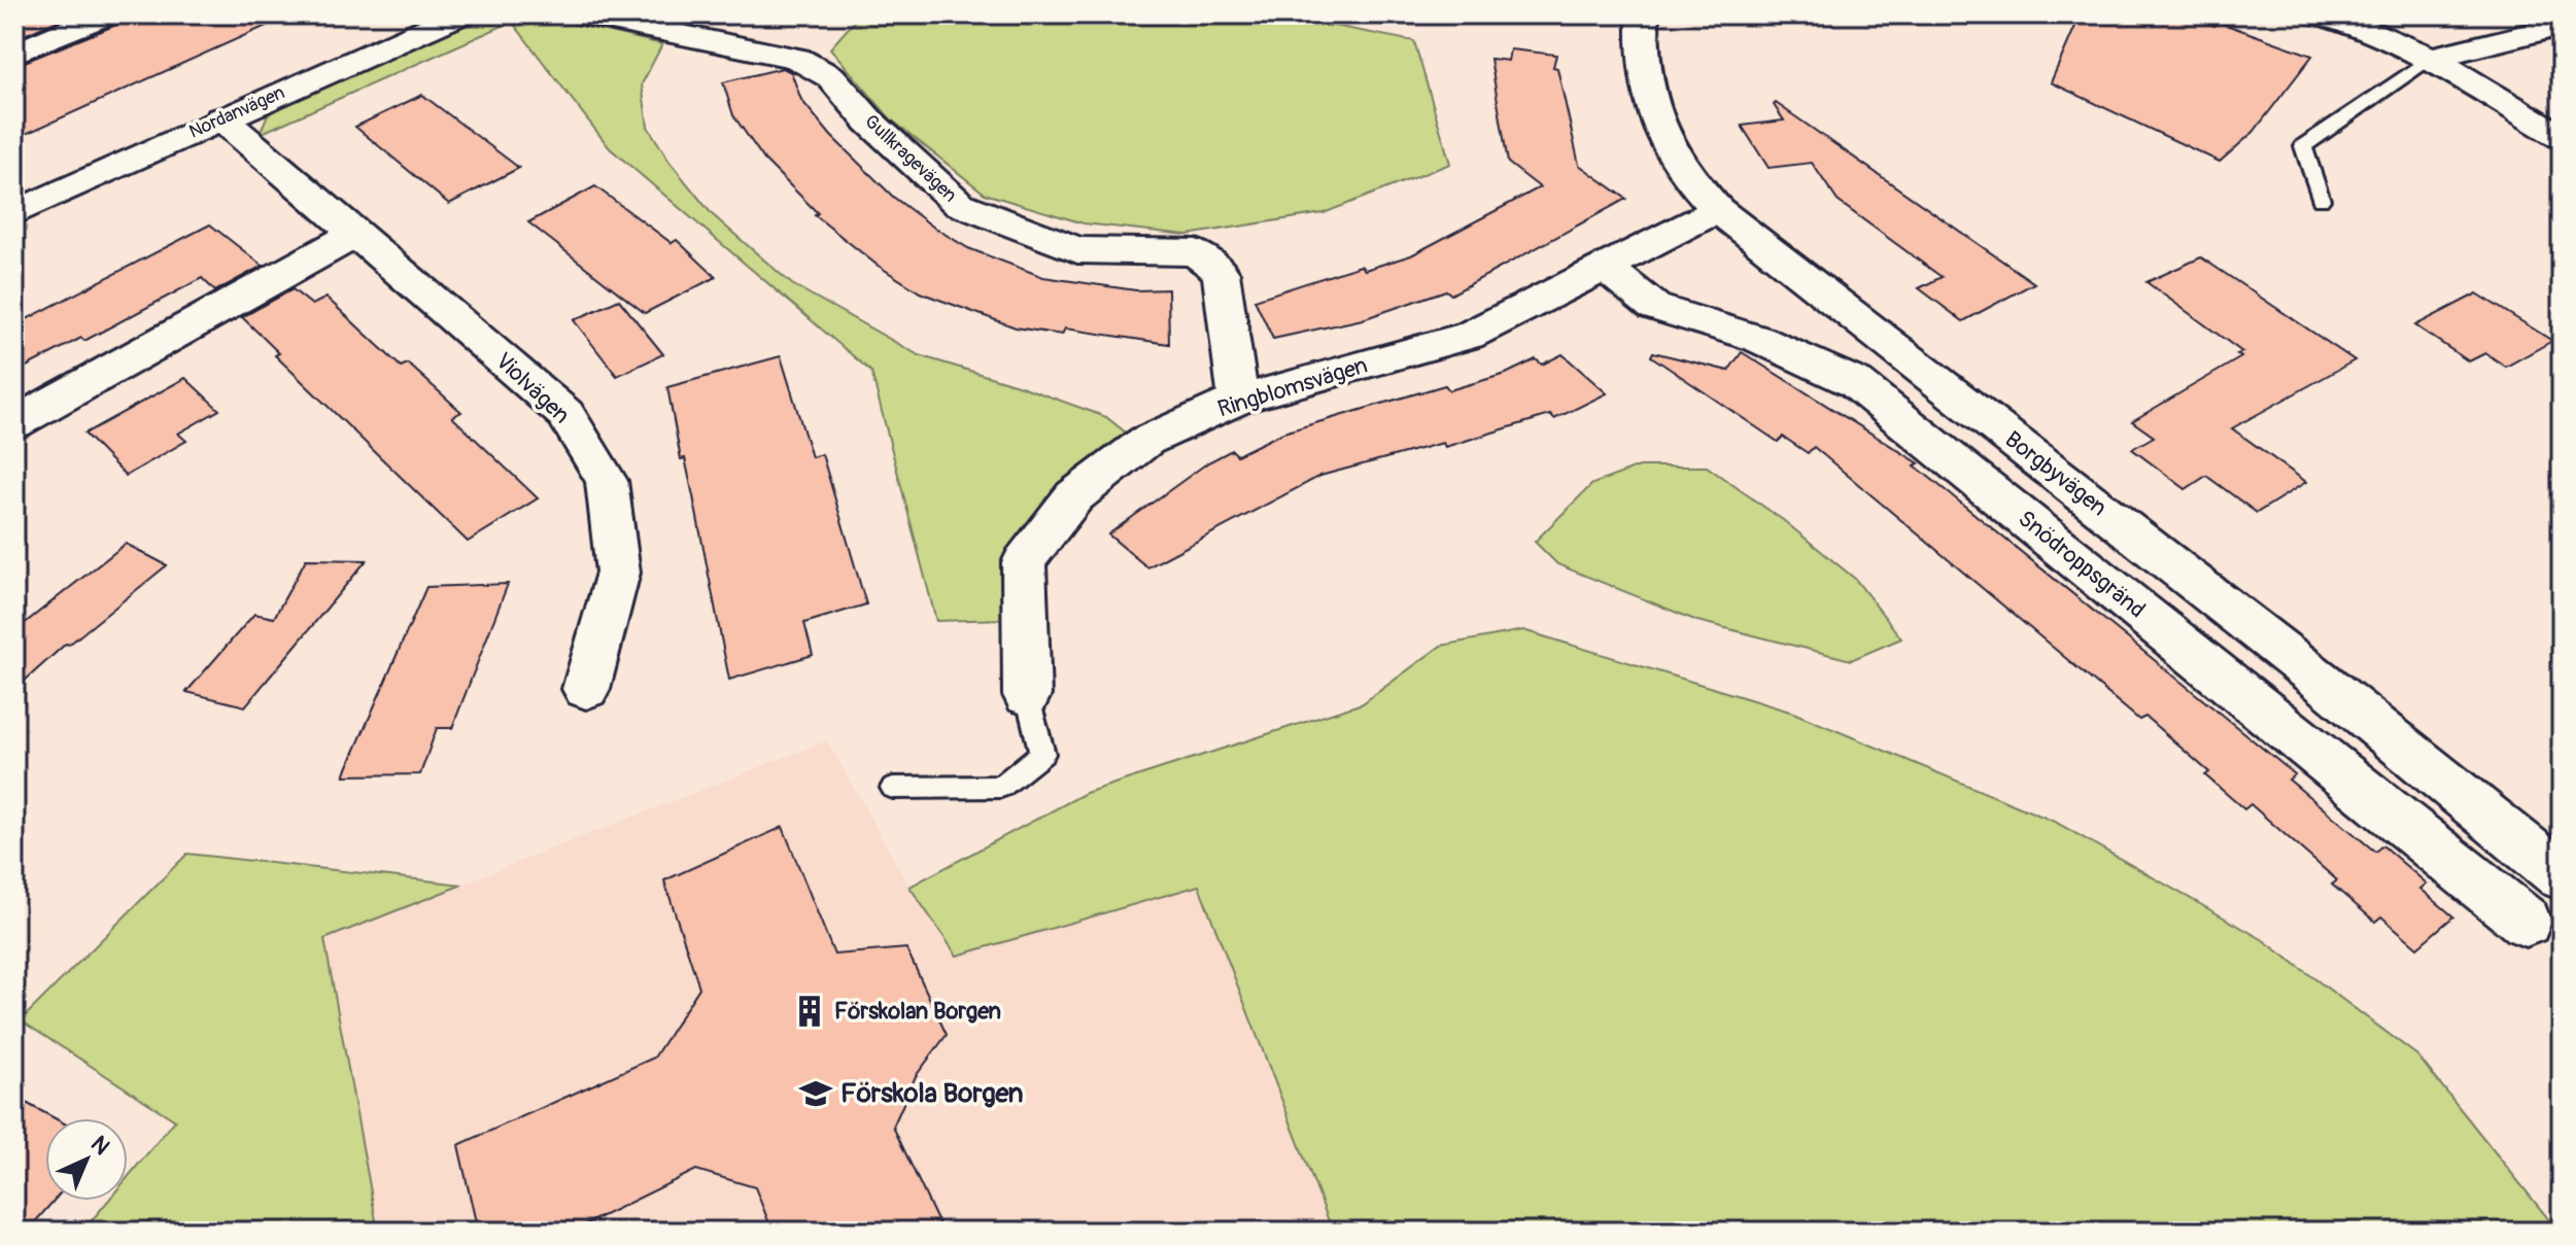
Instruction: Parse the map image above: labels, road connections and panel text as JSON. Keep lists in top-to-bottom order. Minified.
{"streets":{"street":["Nordanvägen","Gullkragevägen","Ringblomsvägen","Violvägen","Borgbyvägen","Snödroppsgränd"]},"crossings":[["Nordanvägen","Violvägen"],["Gullkragevägen","Ringblomsvägen"],["Ringblomsvägen","Borgbyvägen"],["Ringblomsvägen","Snödroppsgränd"]],"places":{"building":["Förskolan Borgen"],"school or university":["Förskola Borgen"]},"north":"top right"}
